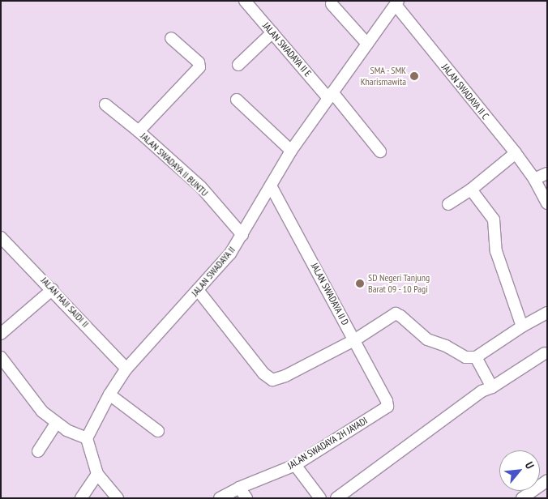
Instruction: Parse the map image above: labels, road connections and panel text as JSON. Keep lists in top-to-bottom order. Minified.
{"streets":{"street":["JALAN SWADAYA II E","JALAN SWADAYA II C","JALAN SWADAYA II BUNTU","JALAN SWADAYA II","JALAN SWADAYA II D","JALAN HAJI SAIDI II","JALAN SWADAYA 2H JAYADI"]},"crossings":[["JALAN SWADAYA II E","JALAN SWADAYA II"],["JALAN SWADAYA II C","JALAN SWADAYA II"],["JALAN SWADAYA II BUNTU","JALAN SWADAYA II"],["JALAN SWADAYA II","JALAN SWADAYA II D"],["JALAN SWADAYA II","JALAN HAJI SAIDI II"],["JALAN SWADAYA II D","JALAN SWADAYA 2H JAYADI"]],"places":["SMA - SMK Kharismawita","SD Negeri Tanjung Barat 09 - 10 Pagi"],"north":"top right"}
